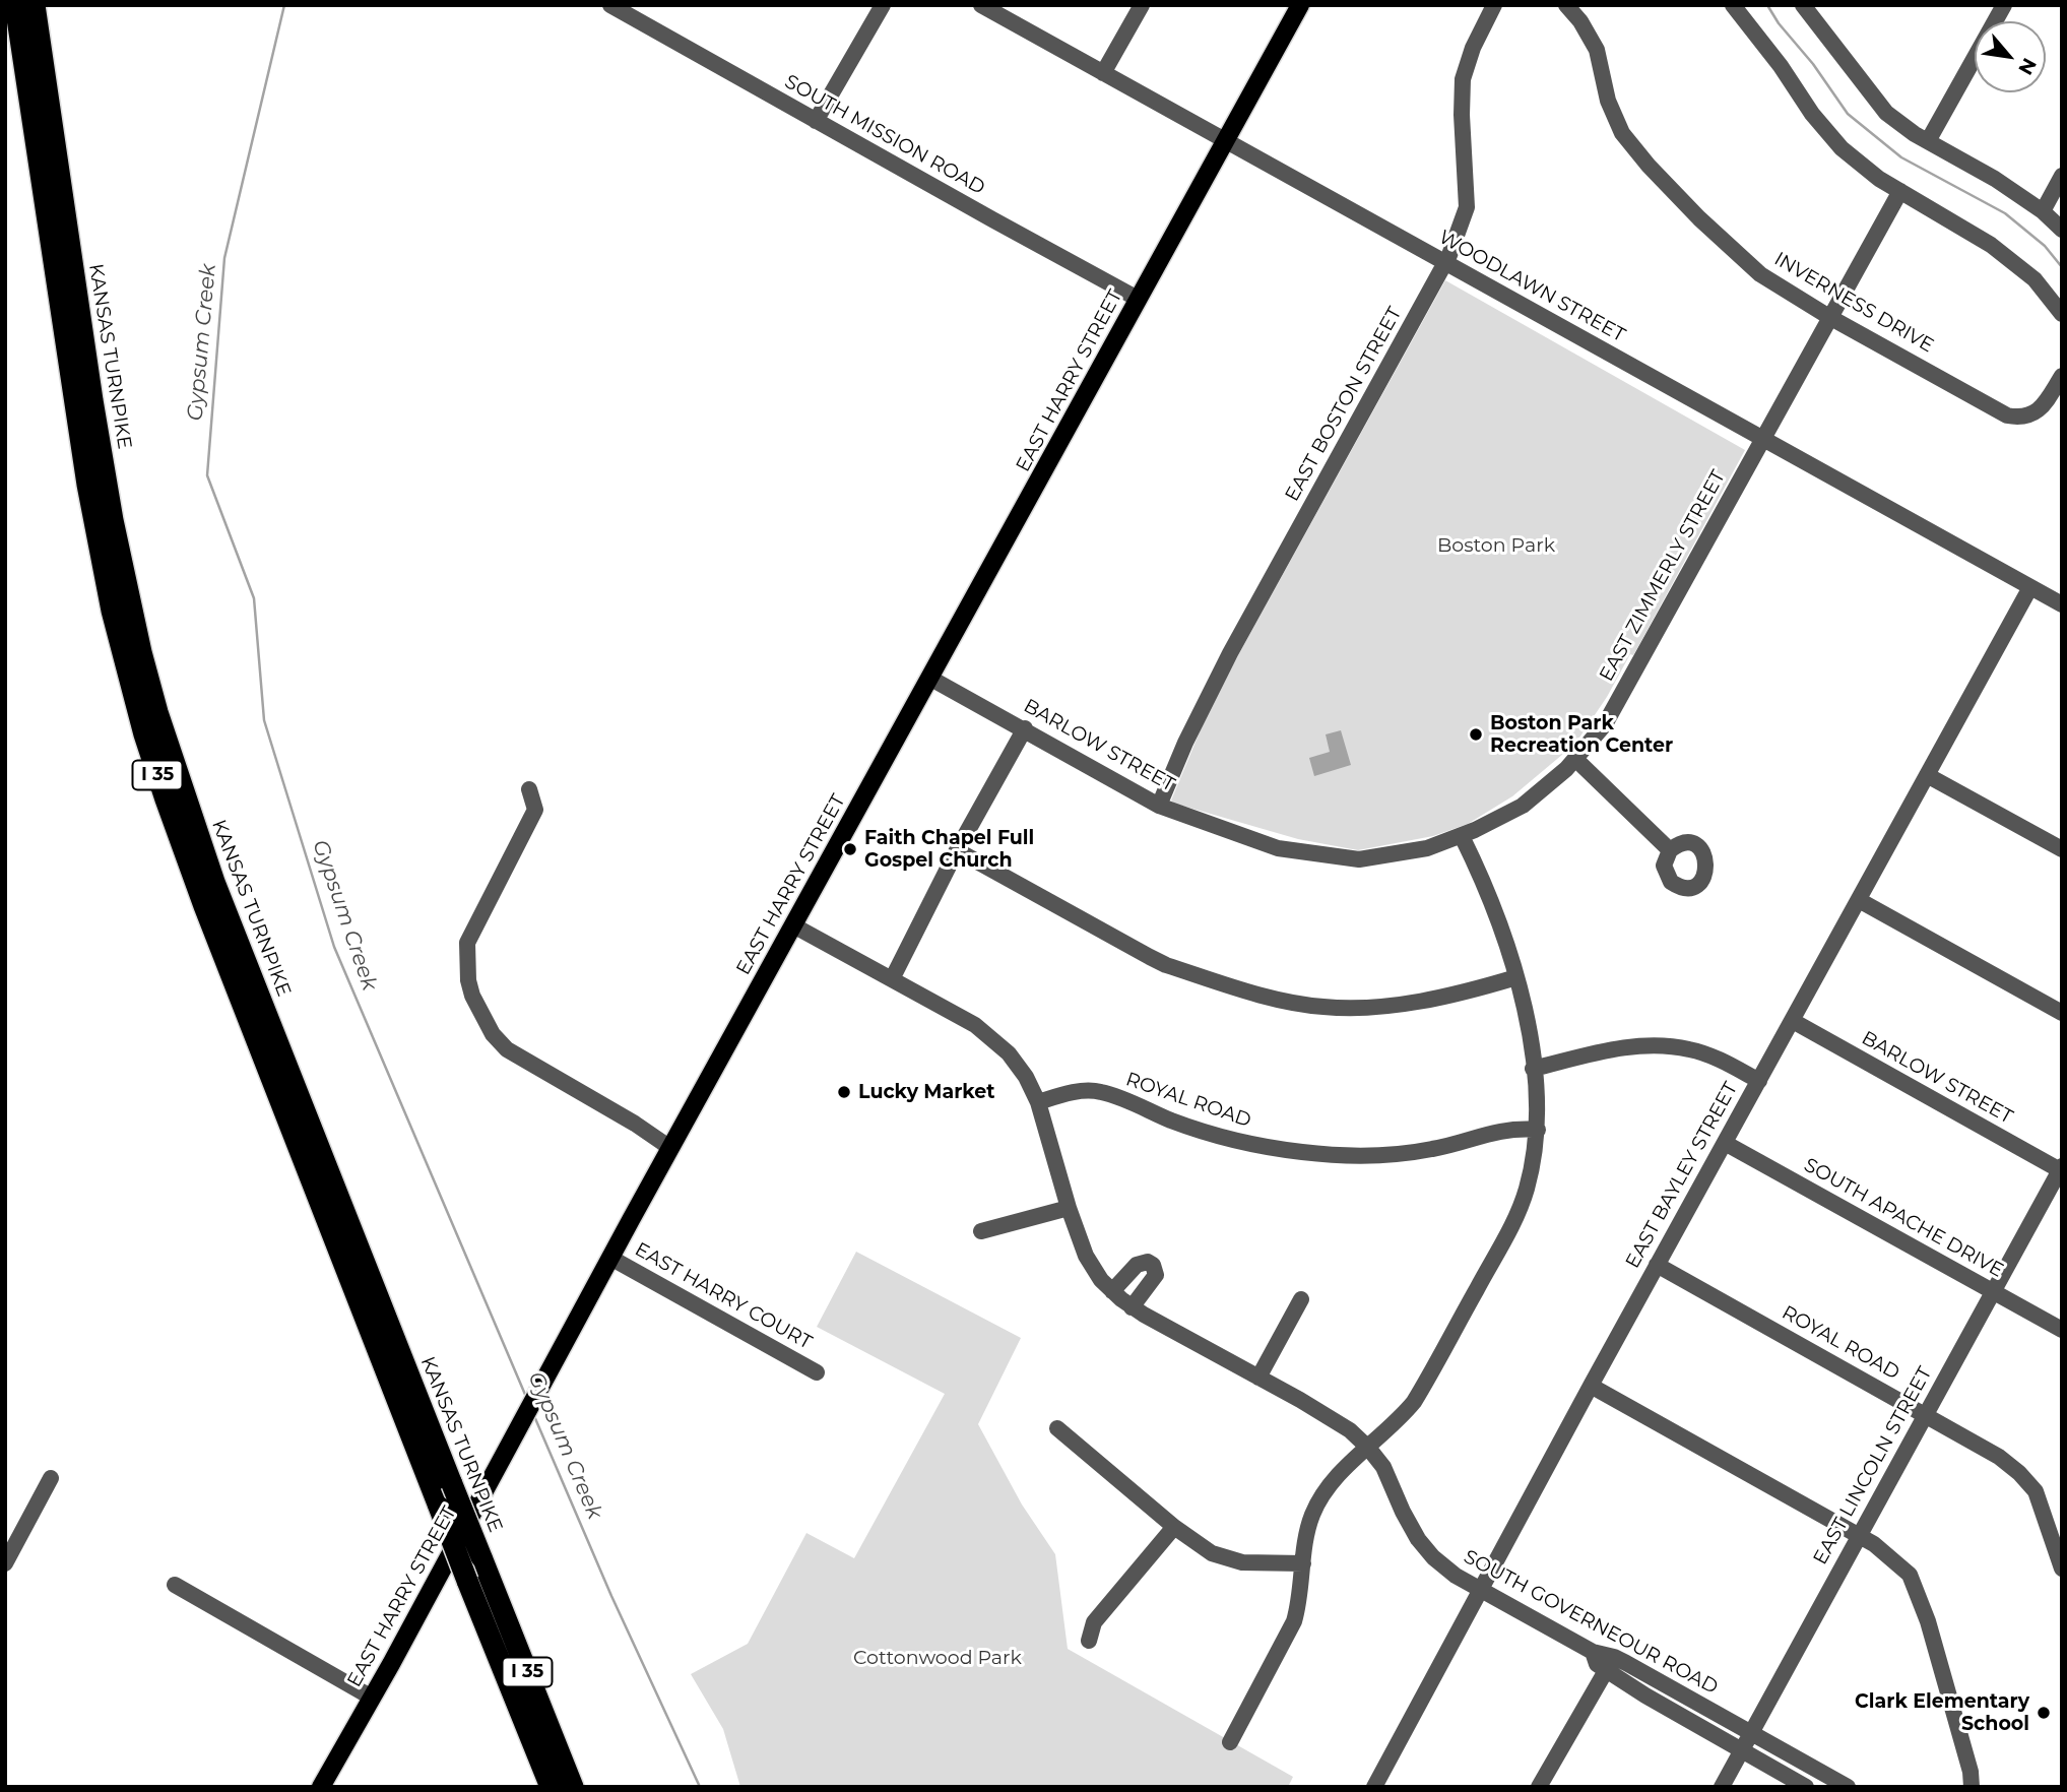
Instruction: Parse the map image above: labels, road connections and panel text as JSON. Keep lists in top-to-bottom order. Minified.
{"streets":{"highway":["KANSAS TURNPIKE","I 35"],"main road":["EAST HARRY STREET"],"street":["SOUTH MISSION ROAD","WOODLAWN STREET","INVERNESS DRIVE","EAST BOSTON STREET","EAST ZIMMERLY STREET","BARLOW STREET","ROYAL ROAD","EAST BAYLEY STREET","SOUTH APACHE DRIVE","EAST HARRY COURT","EAST LINCOLN STREET","SOUTH GOVERNEOUR ROAD"]},"crossings":[["SOUTH MISSION ROAD","EAST HARRY STREET"],["WOODLAWN STREET","EAST HARRY STREET"],["WOODLAWN STREET","EAST BOSTON STREET"],["WOODLAWN STREET","EAST ZIMMERLY STREET"],["WOODLAWN STREET","EAST BAYLEY STREET"],["INVERNESS DRIVE","EAST ZIMMERLY STREET"],["EAST HARRY STREET","BARLOW STREET"],["EAST HARRY STREET","EAST HARRY COURT"],["EAST HARRY STREET","SOUTH GOVERNEOUR ROAD"],["EAST BOSTON STREET","BARLOW STREET"],["EAST ZIMMERLY STREET","BARLOW STREET"],["BARLOW STREET","EAST BAYLEY STREET"],["BARLOW STREET","EAST LINCOLN STREET"],["ROYAL ROAD","EAST BAYLEY STREET"],["ROYAL ROAD","EAST LINCOLN STREET"],["ROYAL ROAD","SOUTH GOVERNEOUR ROAD"],["EAST BAYLEY STREET","SOUTH APACHE DRIVE"],["EAST BAYLEY STREET","SOUTH GOVERNEOUR ROAD"],["SOUTH APACHE DRIVE","EAST LINCOLN STREET"],["EAST LINCOLN STREET","SOUTH GOVERNEOUR ROAD"]],"water":["Gypsum Creek"],"parks":["Boston Park","Cottonwood Park"],"places":["Boston Park Recreation Center","Faith Chapel Full Gospel Church","Lucky Market","Clark Elementary School"],"north":"bottom right"}
